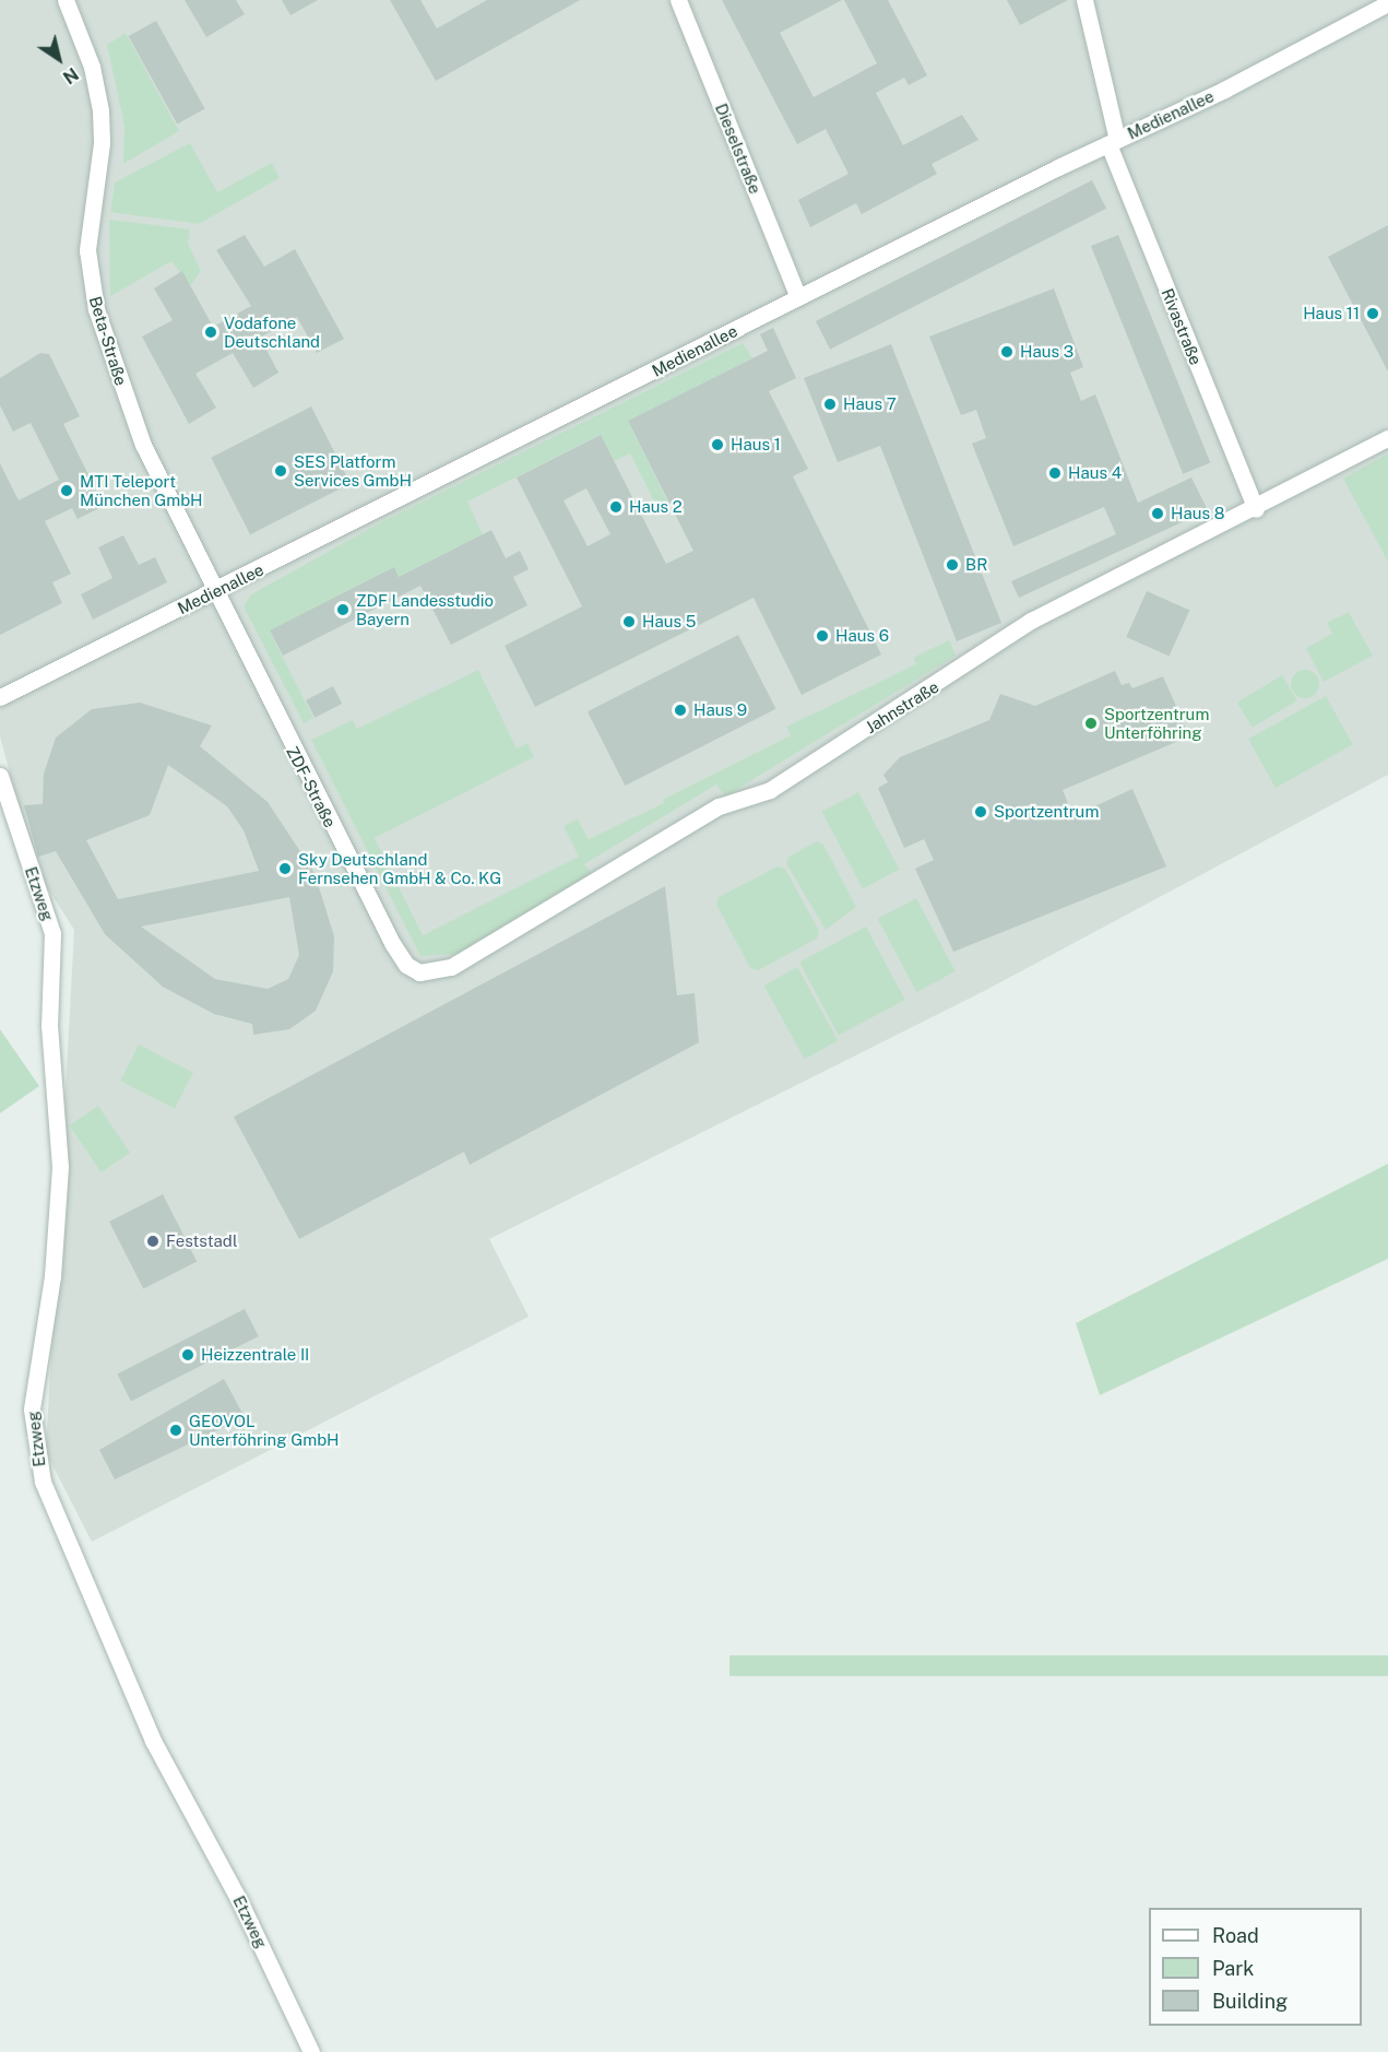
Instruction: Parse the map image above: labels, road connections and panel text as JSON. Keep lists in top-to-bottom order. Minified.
{"streets":{"street":["Medienallee","Dieselstraße","Rivastraße","Beta-Straße","Jahnstraße","ZDF-Straße","Etzweg"]},"crossings":[["Medienallee","Dieselstraße"],["Medienallee","Rivastraße"],["Medienallee","Beta-Straße"],["Medienallee","ZDF-Straße"],["Rivastraße","Jahnstraße"],["Beta-Straße","ZDF-Straße"],["Jahnstraße","ZDF-Straße"]],"places":["Haus 11","Vodafone Deutschland","Haus 3","Haus 7","Haus 1","SES Platform Services GmbH","Haus 4","MTI Teleport München GmbH","Haus 2","Haus 8","BR","ZDF Landesstudio Bayern","Haus 5","Haus 6","Haus 9","Sportzentrum Unterföhring","Sportzentrum","Sky Deutschland Fernsehen GmbH & Co. KG","Feststadl","Heizzentrale II","GEOVOL Unterföhring GmbH"],"legend":["Road","Park","Building"],"north":"bottom right"}
